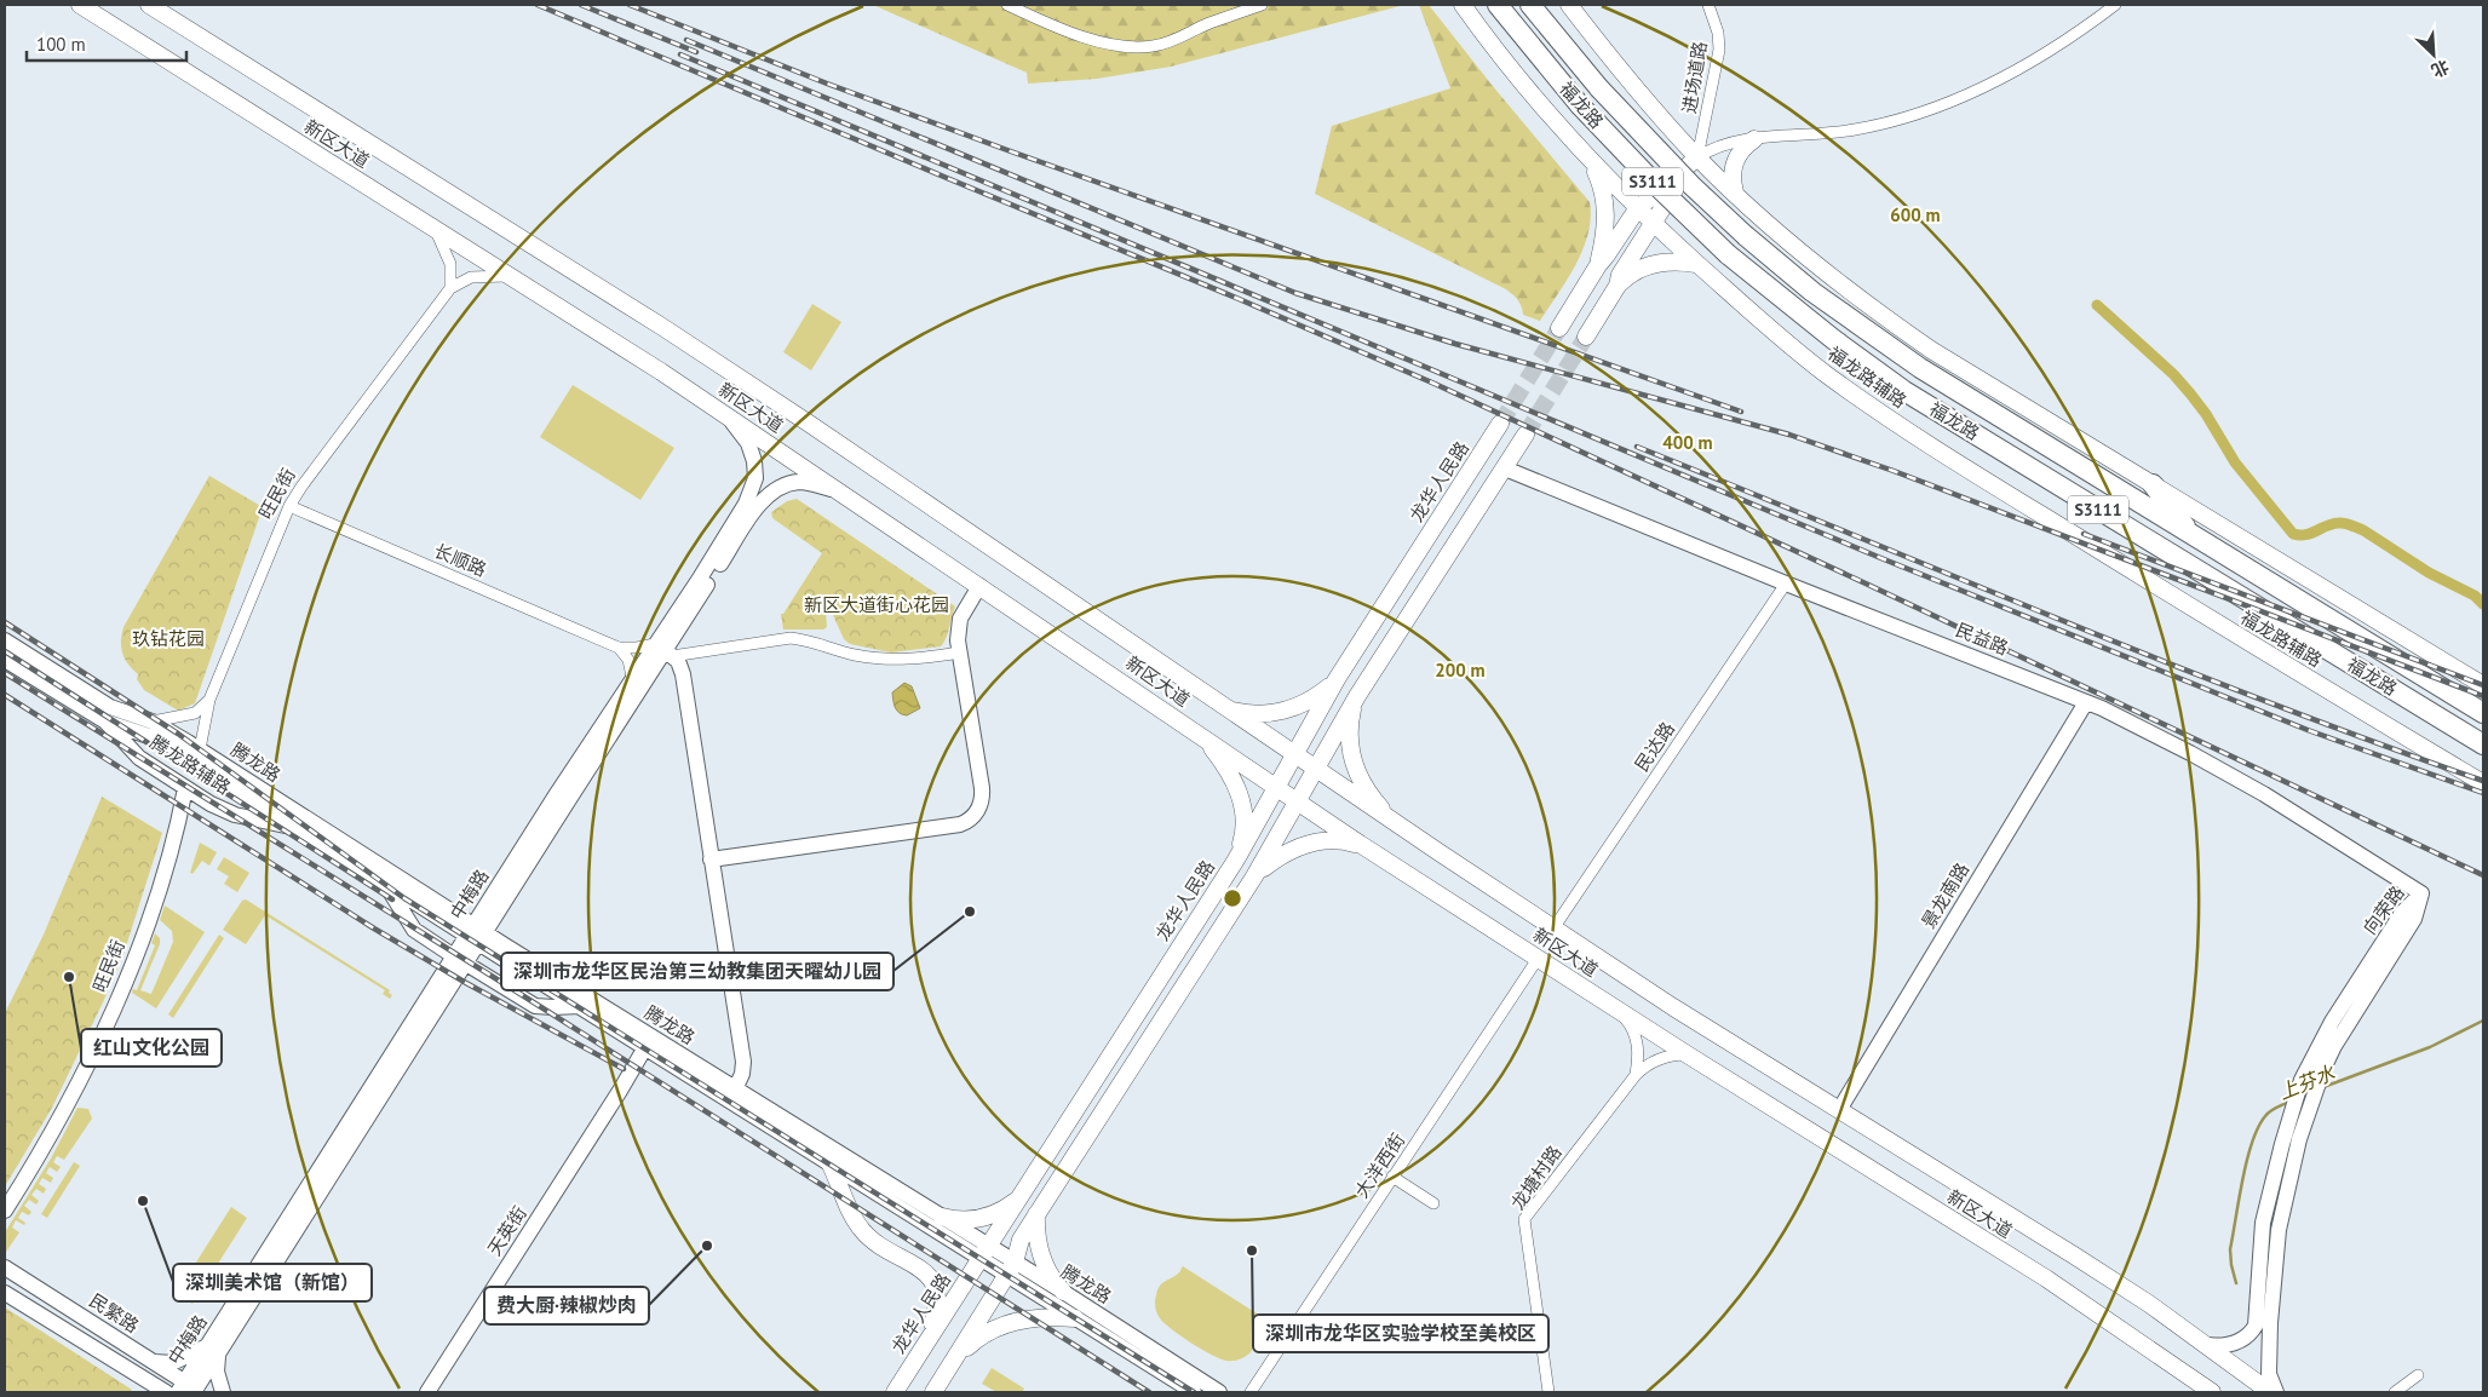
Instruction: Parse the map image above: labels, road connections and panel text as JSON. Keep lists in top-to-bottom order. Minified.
{"streets":{"highway":["福龙路","S3111"],"main road":["新区大道","福龙路辅路","龙华人民路","旺民街","民益路","腾龙路","腾龙路辅路","中梅路","景龙南路","向荣路","天英街","民繁路"],"street":["进场道路","长顺路","民达路","大洋西街","龙塘村路"]},"crossings":[["新区大道","龙华人民路"],["新区大道","民达路"],["新区大道","中梅路"],["新区大道","景龙南路"],["新区大道","向荣路"],["新区大道","大洋西街"],["新区大道","龙塘村路"],["龙华人民路","腾龙路"],["旺民街","长顺路"],["旺民街","腾龙路"],["旺民街","腾龙路辅路"],["民益路","民达路"],["民益路","景龙南路"],["民益路","向荣路"],["腾龙路","腾龙路辅路"],["腾龙路","中梅路"],["腾龙路","天英街"],["中梅路","民繁路"]],"water":["上芬水"],"parks":["新区大道街心花园","玖钻花园"],"places":["深圳市龙华区民治第三幼教集团天曜幼儿园","红山文化公园","深圳美术馆（新馆）","费大厨·辣椒炒肉","深圳市龙华区实验学校至美校区"],"scale_bar":"100 m","north":"bottom right","rings":["600 m","400 m","200 m"]}
